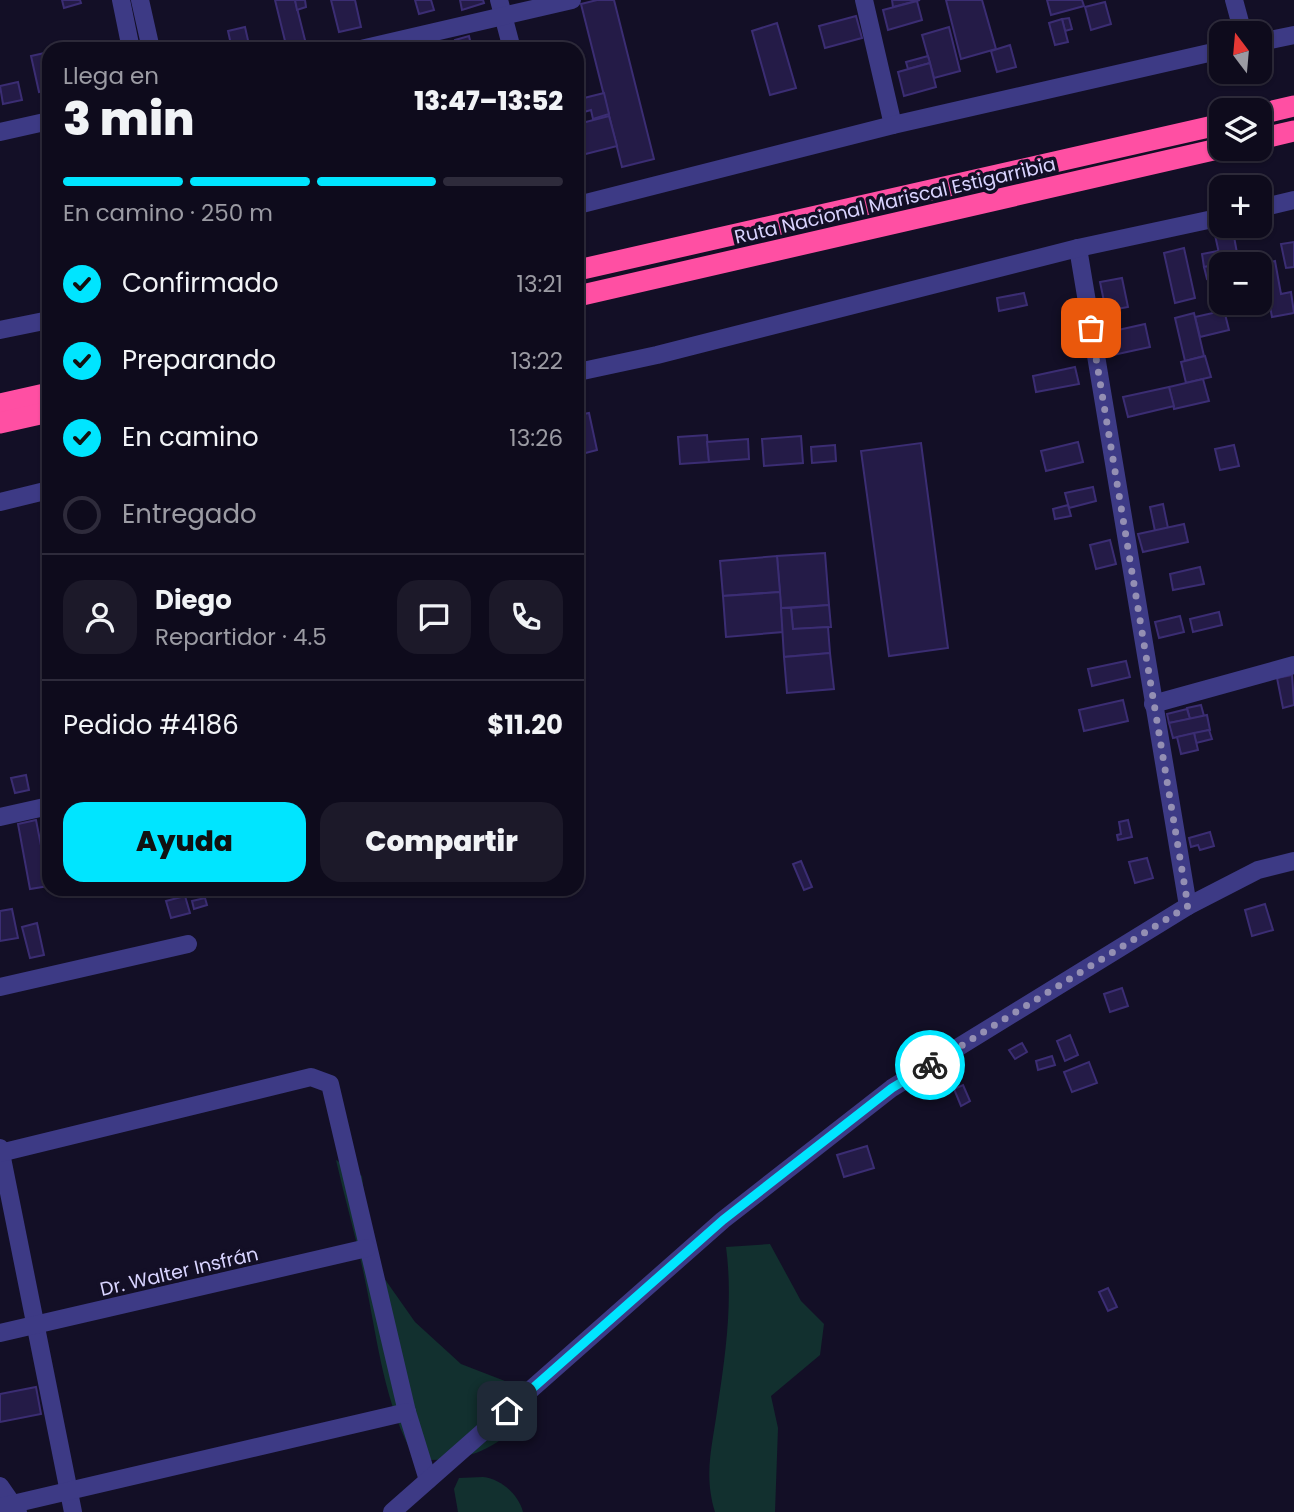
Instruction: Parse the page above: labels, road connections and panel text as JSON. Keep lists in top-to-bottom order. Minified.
{"streets":{"highway":["Ruta Nacional Mariscal Estigarribia"],"street":["Dr. Walter Insfrán"]},"north":"top","page":{"map_buttons":["+","−"],"heading":["3 min","Llega en","13:47–13:52"],"panel":["Diego","Repartidor · 4.5","Pedido #4186","$11.20"],"bar":"En camino · 250 m","list":[["Confirmado","13:21"],["Preparando","13:22"],["En camino","13:26"],"Entregado"],"buttons":["Ayuda","Compartir"]}}
